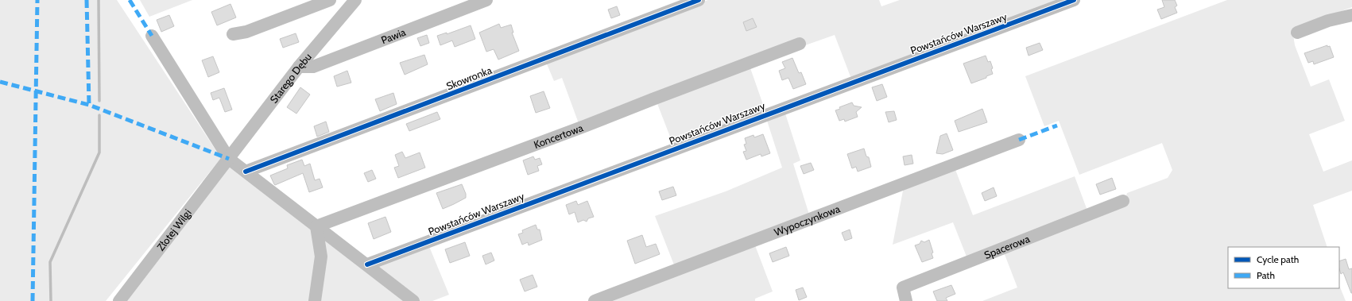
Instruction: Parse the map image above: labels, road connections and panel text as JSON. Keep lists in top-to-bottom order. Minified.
{"streets":{"street":["Powstańców Warszawy","Pawia","Skowronka","Starego Dębu","Koncertowa","Wypoczynkowa","Złotej Wilgi","Spacerowa"]},"crossings":[["Pawia","Starego Dębu"],["Starego Dębu","Złotej Wilgi"]],"legend":["Cycle path","Path"]}
